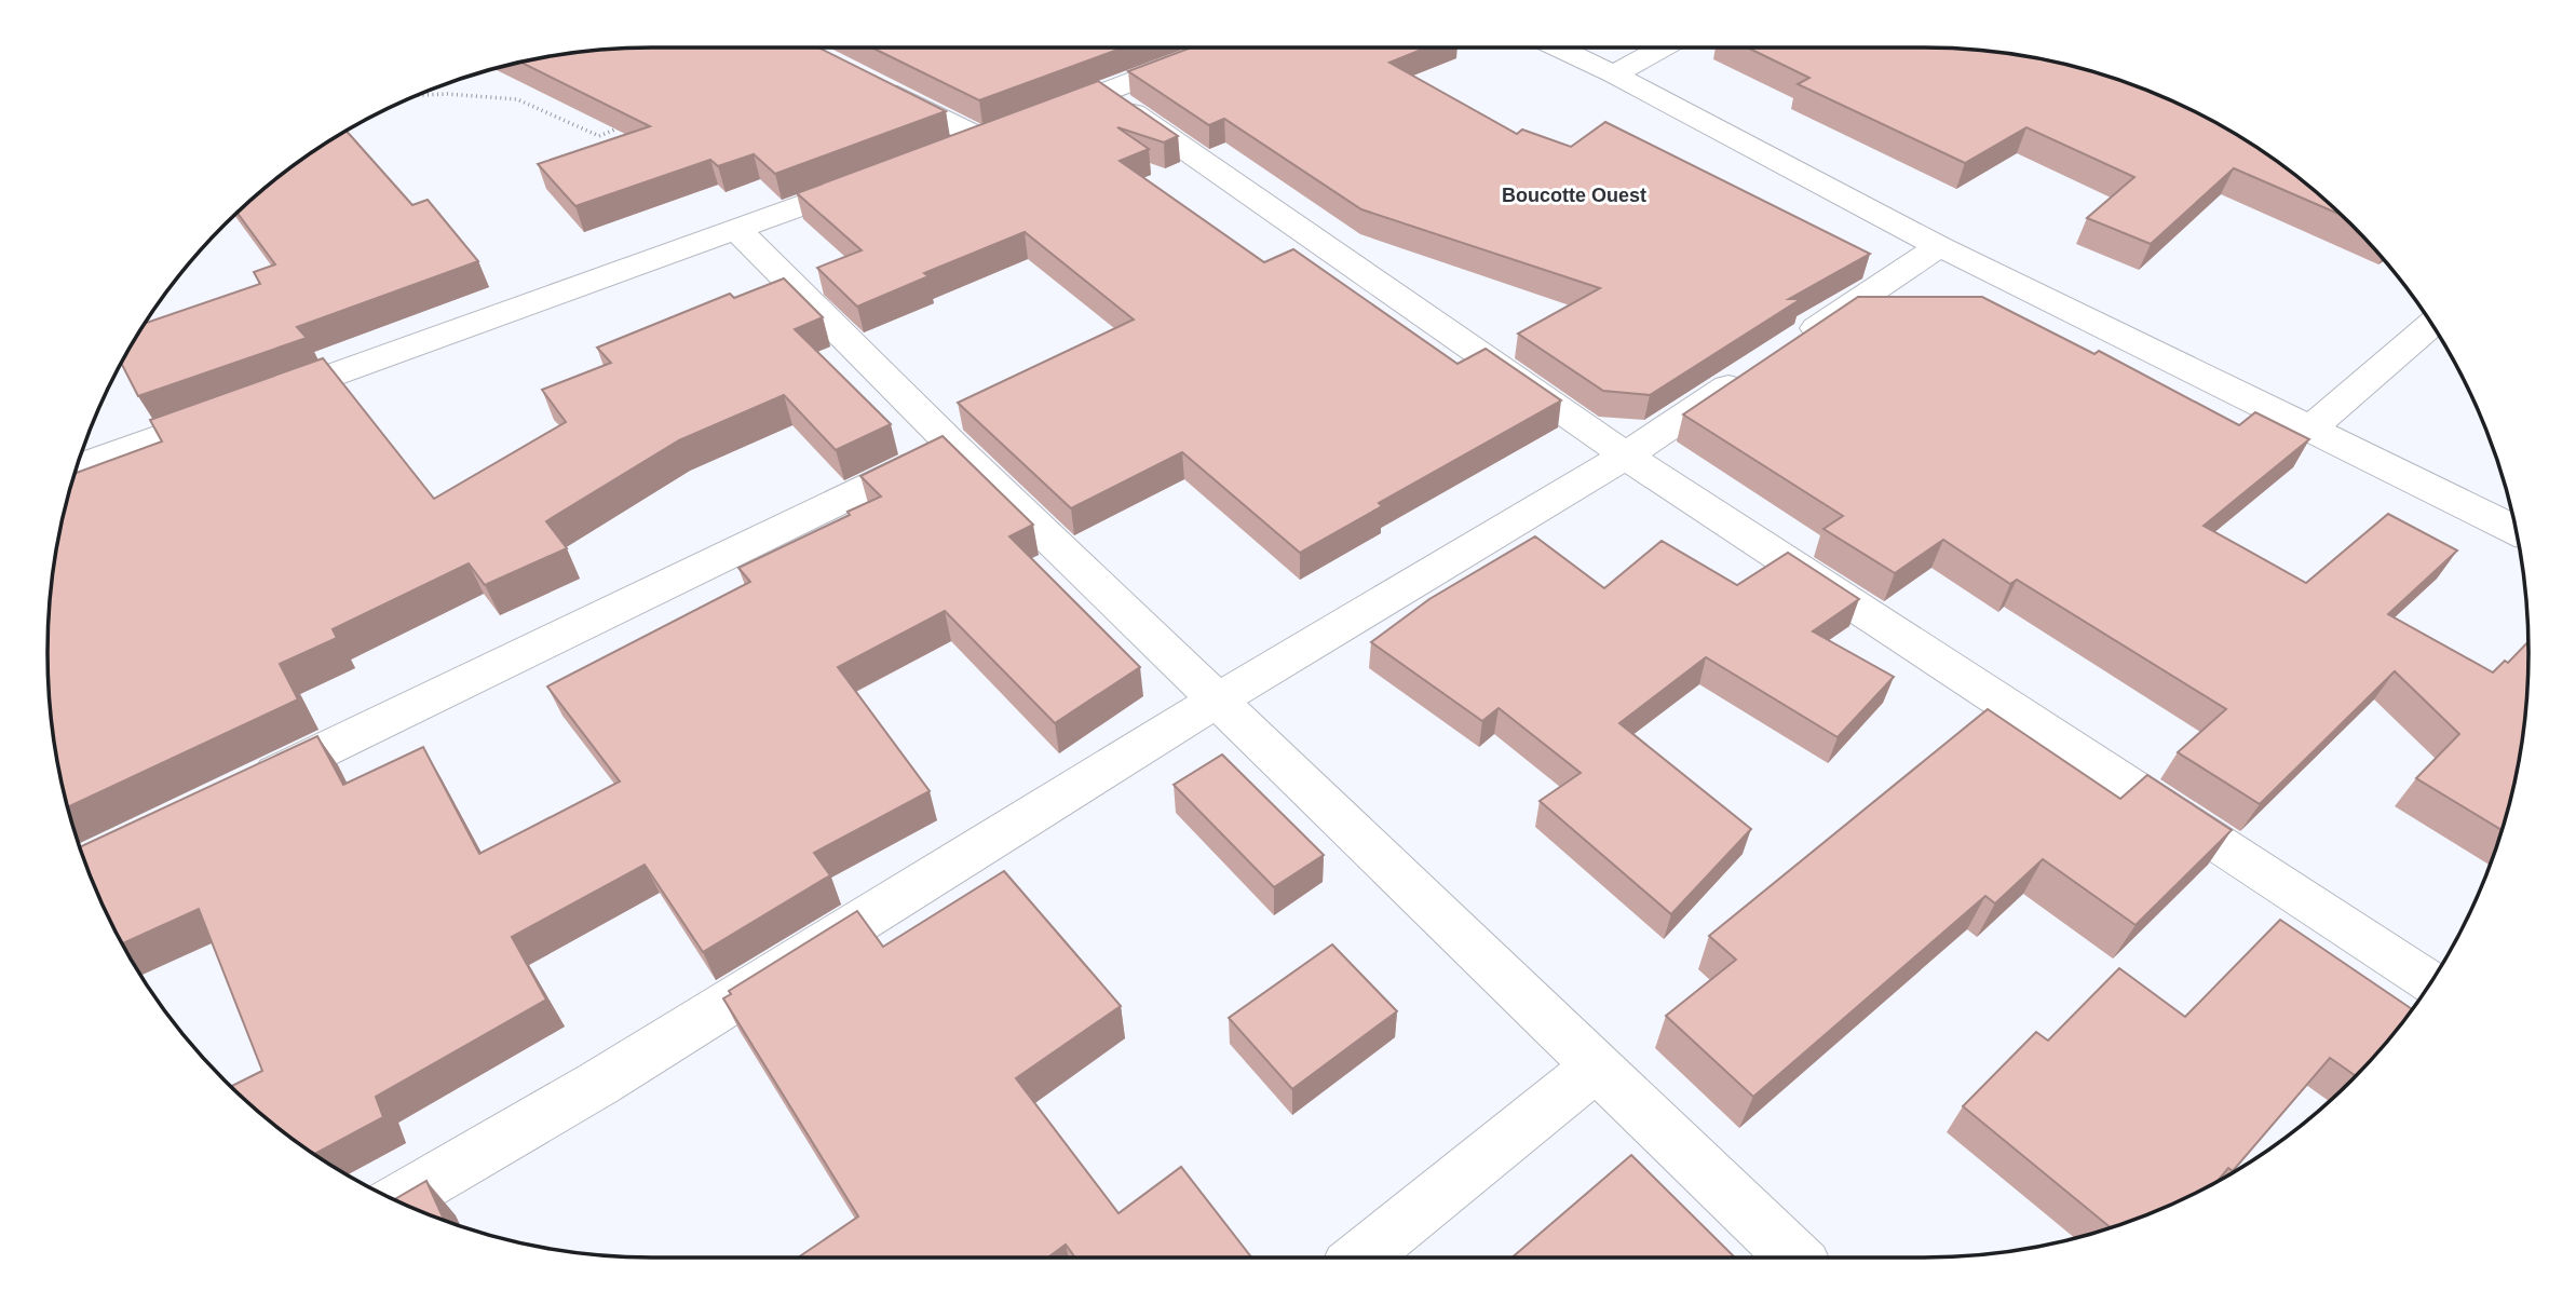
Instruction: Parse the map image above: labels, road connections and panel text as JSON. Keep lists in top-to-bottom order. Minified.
{"districts":["Boucotte Ouest"]}
